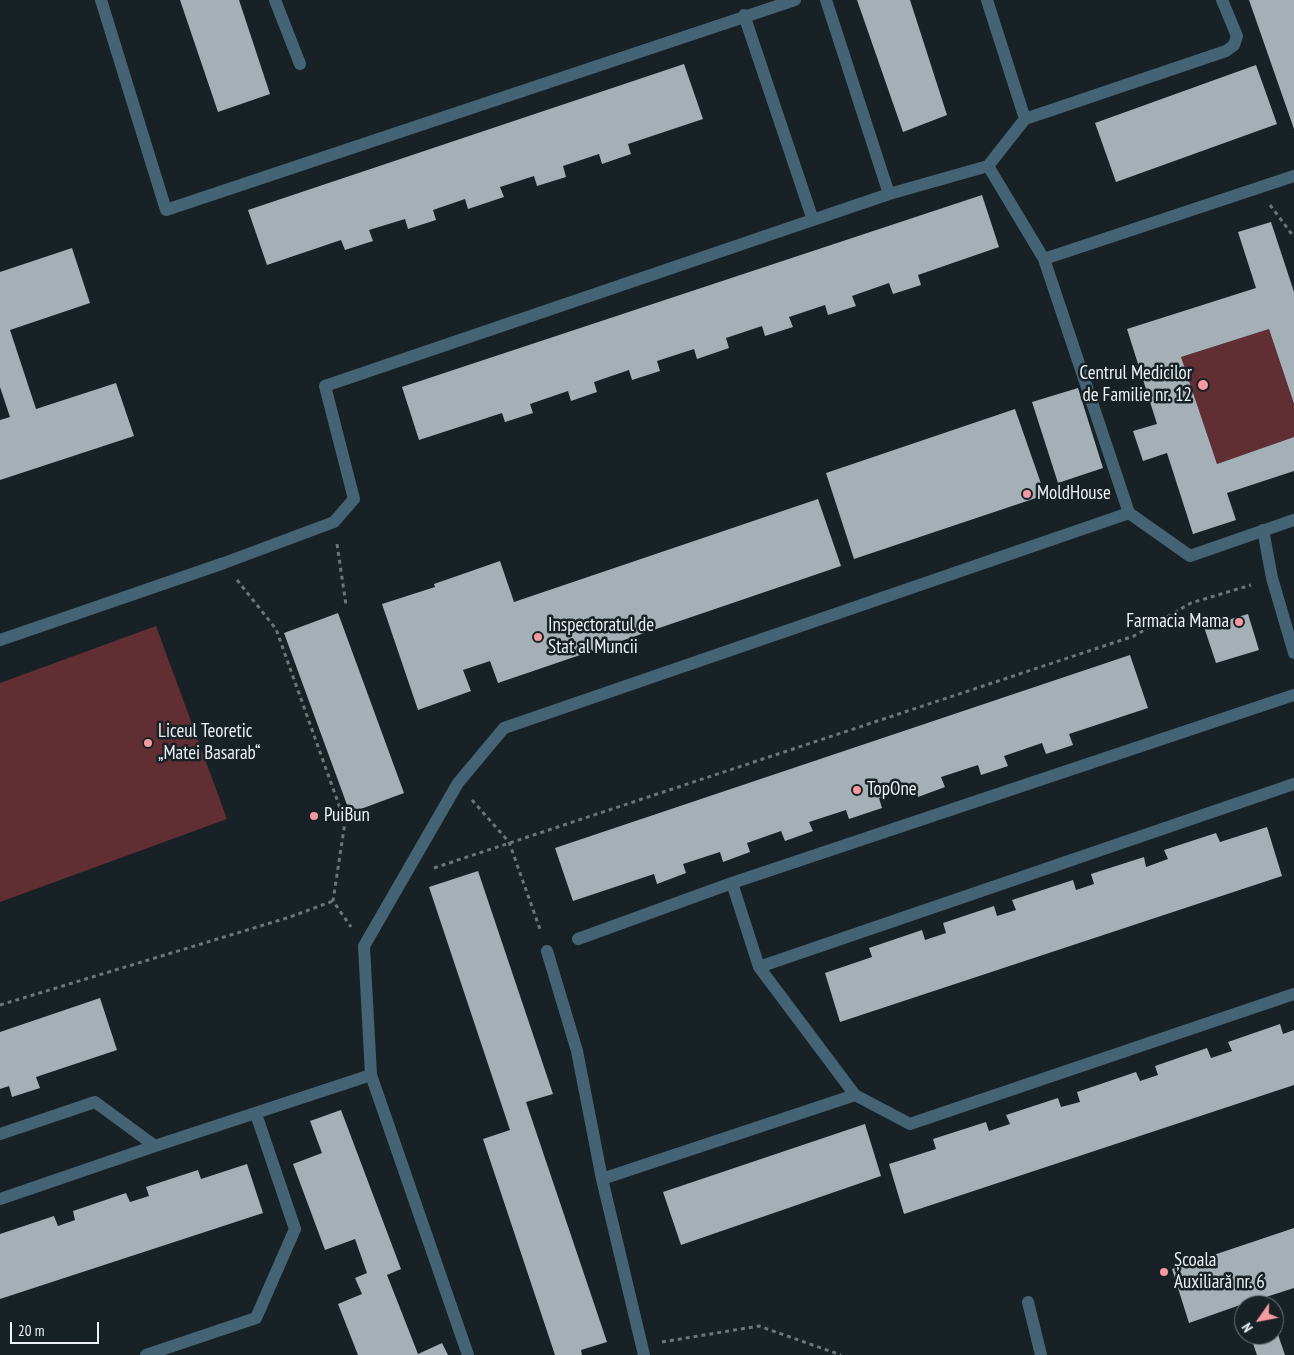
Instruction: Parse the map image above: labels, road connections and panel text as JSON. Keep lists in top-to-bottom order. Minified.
{"places":["Centrul Medicilor de Familie nr. 12","MoldHouse","Farmacia Mama","Inspectoratul de Stat al Muncii","Liceul Teoretic „Matei Basarab“","TopOne","PuiBun","Școala Auxiliară nr. 6"],"scale_bar":"20 m","north":"bottom left"}
